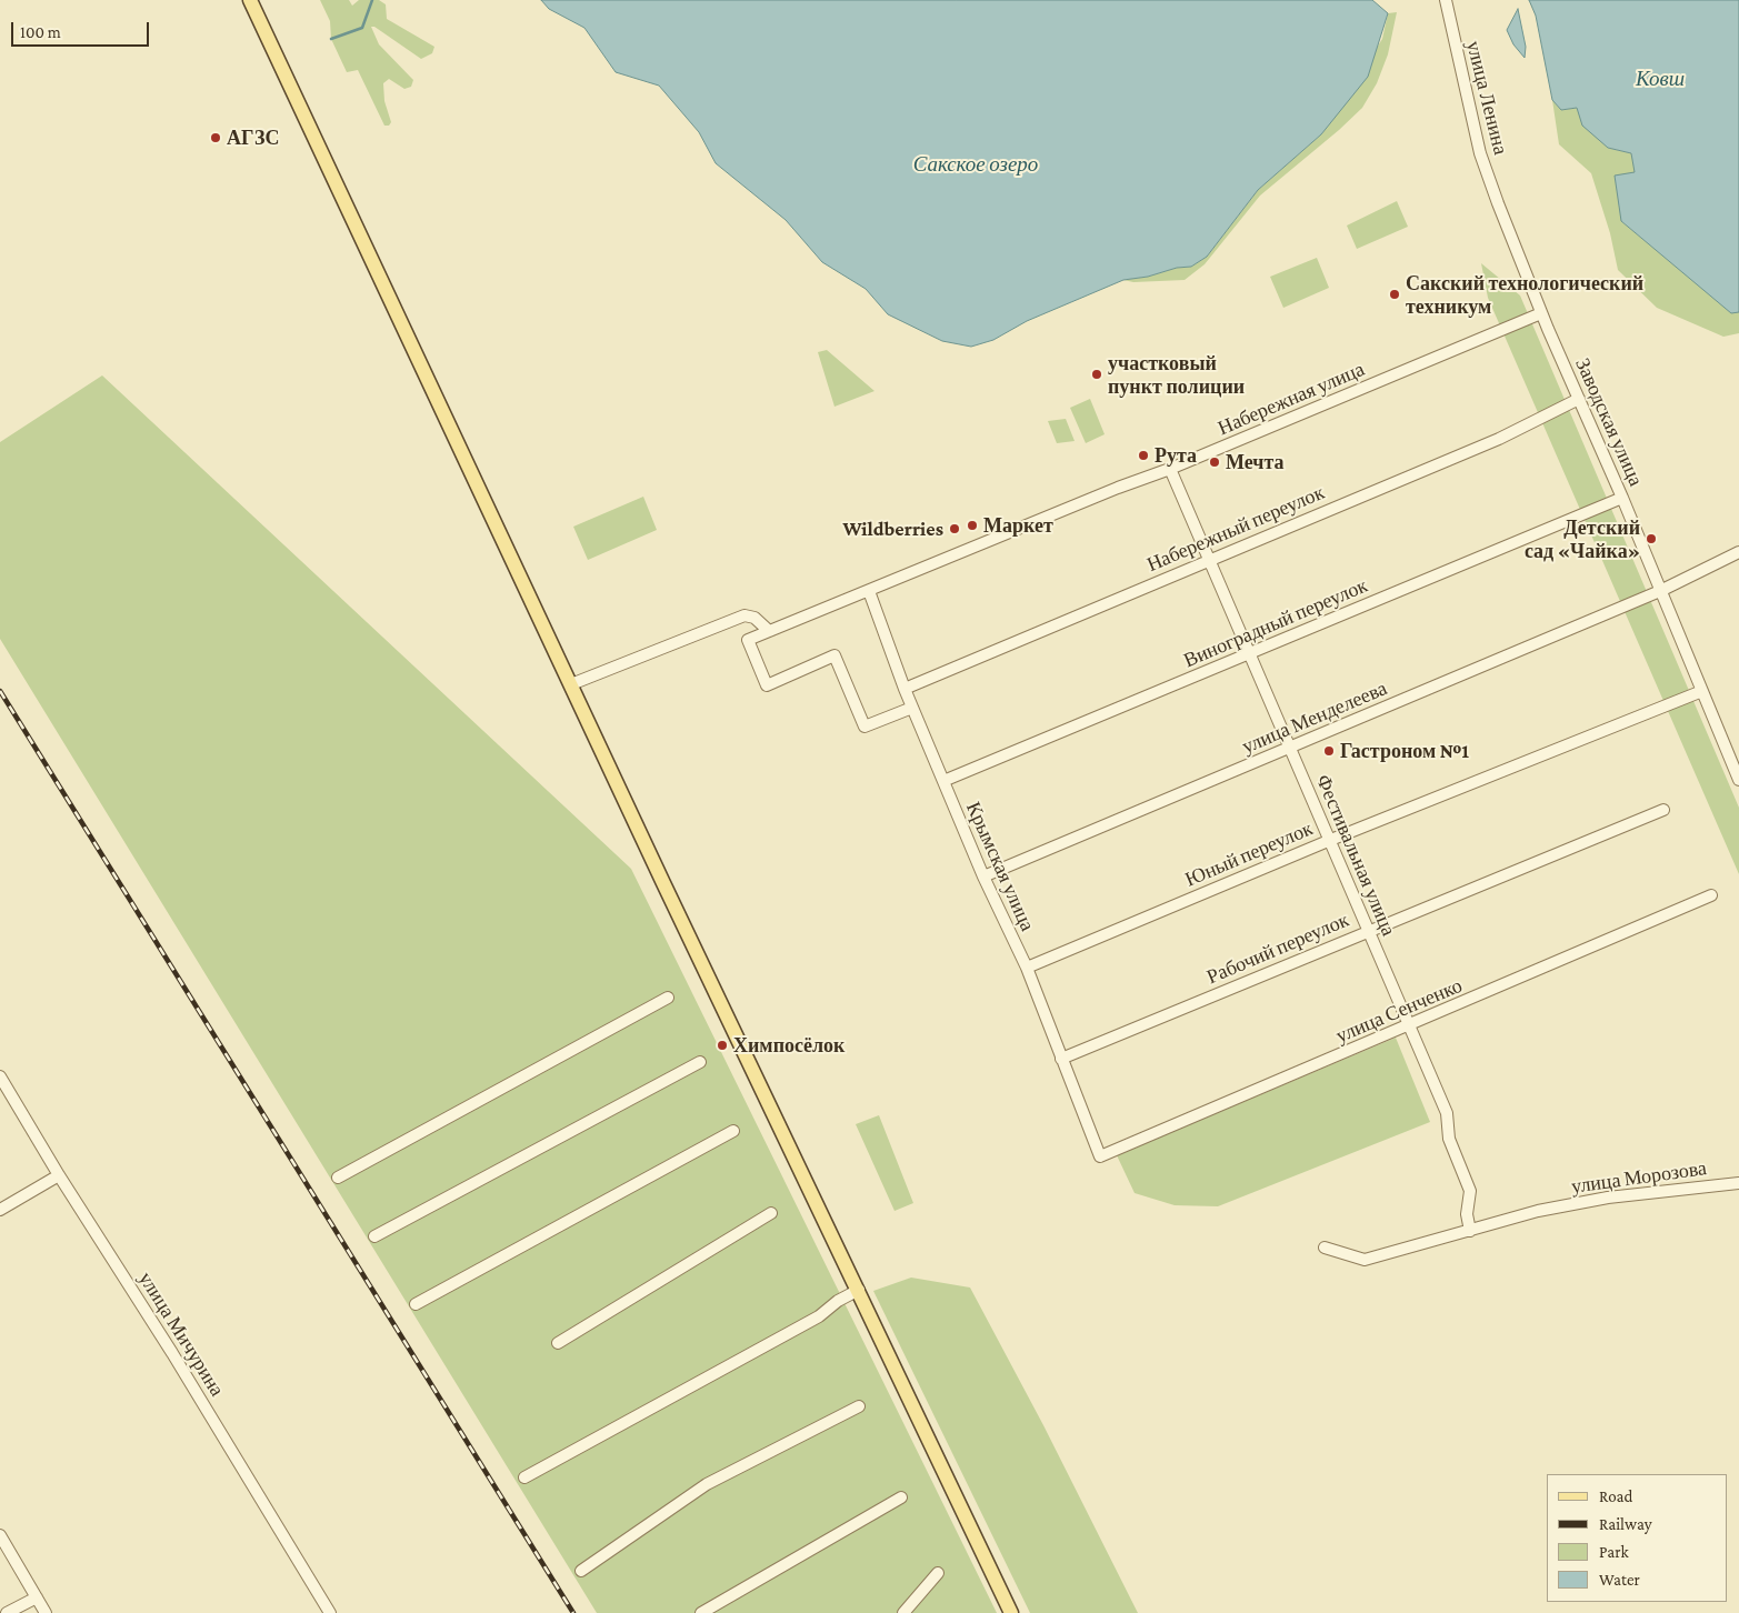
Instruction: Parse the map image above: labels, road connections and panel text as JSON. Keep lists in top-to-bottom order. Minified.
{"streets":{"street":["улица Ленина","Набережная улица","Заводская улица","Набережный переулок","Виноградный переулок","улица Менделеева","Юный переулок","Фестивальная улица","Крымская улица","Рабочий переулок","улица Сенченко","улица Морозова","улица Мичурина"]},"crossings":[["улица Ленина","Заводская улица"],["Набережная улица","Заводская улица"],["Набережная улица","Фестивальная улица"],["Набережная улица","Крымская улица"],["Заводская улица","Набережный переулок"],["Заводская улица","Виноградный переулок"],["Заводская улица","улица Менделеева"],["Заводская улица","Юный переулок"],["Набережный переулок","Фестивальная улица"],["Набережный переулок","Крымская улица"],["Виноградный переулок","Фестивальная улица"],["Виноградный переулок","Крымская улица"],["улица Менделеева","Фестивальная улица"],["улица Менделеева","Крымская улица"],["Юный переулок","Фестивальная улица"],["Юный переулок","Крымская улица"],["Фестивальная улица","Рабочий переулок"],["Фестивальная улица","улица Сенченко"],["Фестивальная улица","улица Морозова"],["Крымская улица","Рабочий переулок"],["Крымская улица","улица Сенченко"]],"water":["Ковш","Сакское озеро"],"places":["АГЗС","Сакский технологический техникум","участковый пункт полиции","Рута","Мечта","Маркет","Wildberries","Детский сад «Чайка»","Гастроном №1","Химпосёлок"],"legend":["Road","Railway","Park","Water"],"scale_bar":"100 m"}
